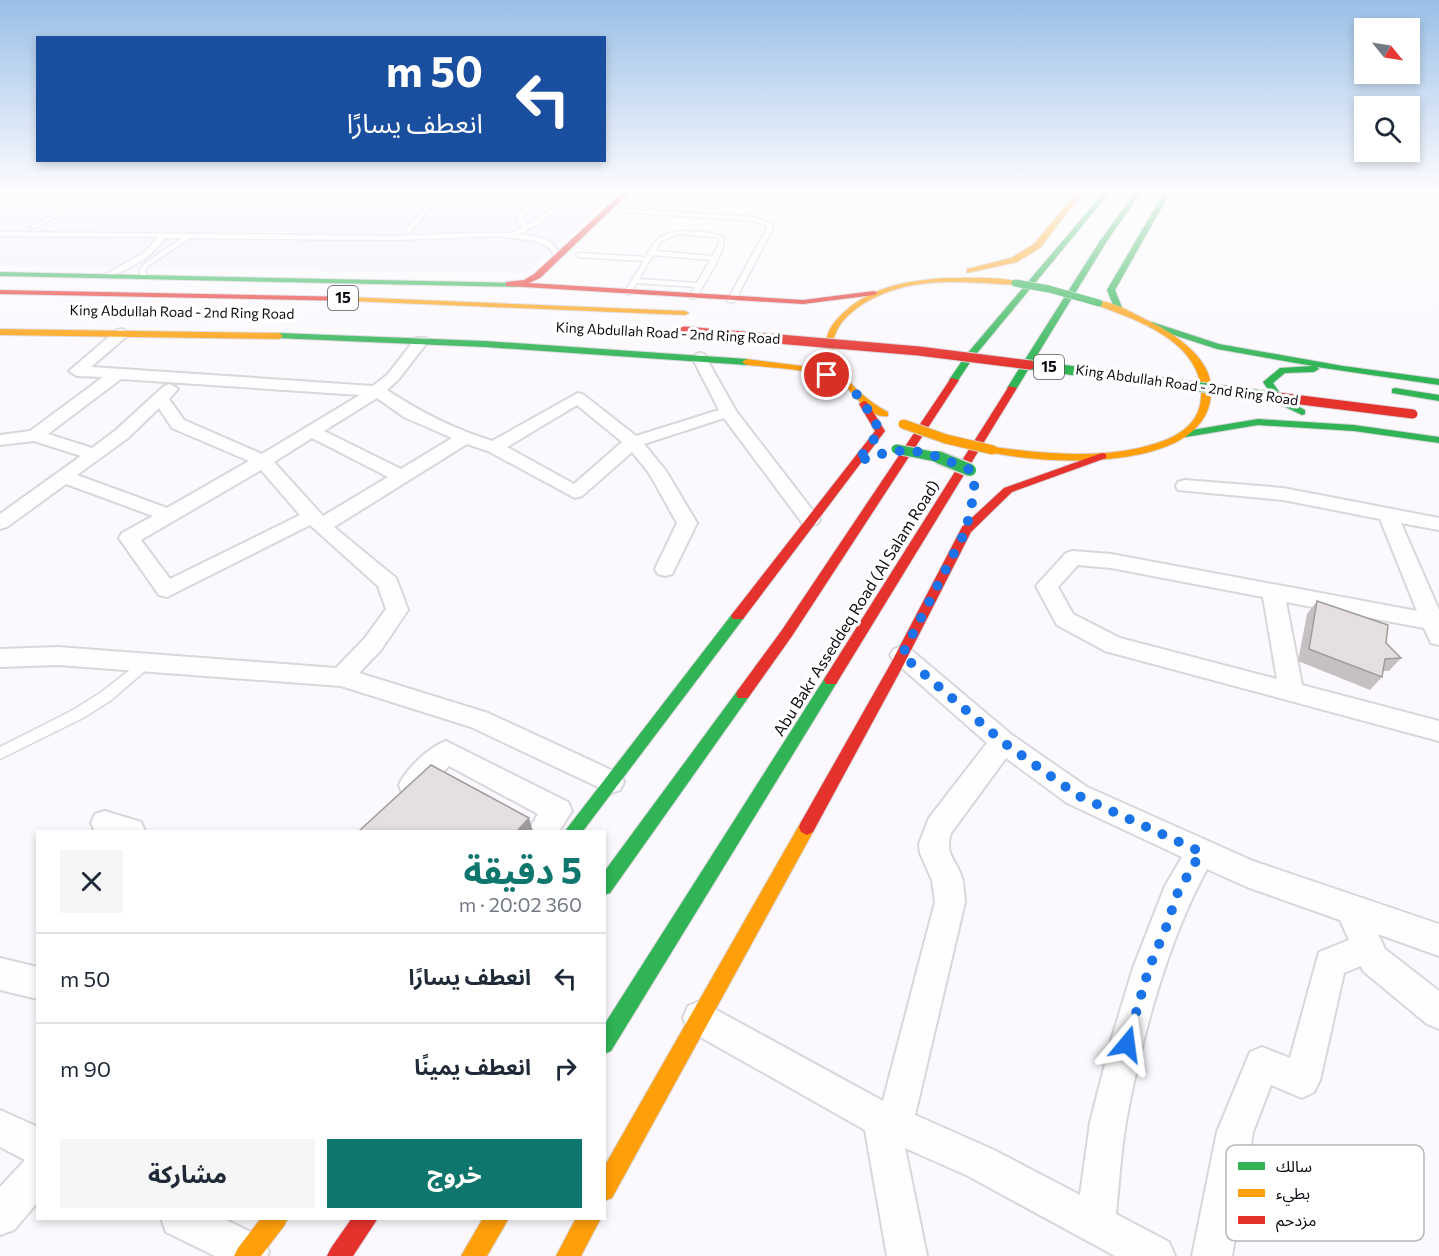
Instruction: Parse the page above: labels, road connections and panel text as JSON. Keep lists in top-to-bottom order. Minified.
{"streets":{"main road":["15","King Abdullah Road - 2nd Ring Road","Abu Bakr Asseddeq Road (Al Salam Road)"]},"legend":["سالك","بطيء","مزدحم"],"north":"bottom right","page":{"turn":["50 m","انعطف يسارًا"],"heading":["5 دقيقة","360 m · 20:02"],"list":[{"name":"انعطف يسارًا","value":"50 m"},{"name":"انعطف يمينًا","value":"90 m"}],"buttons":["خروج","مشاركة"]}}
